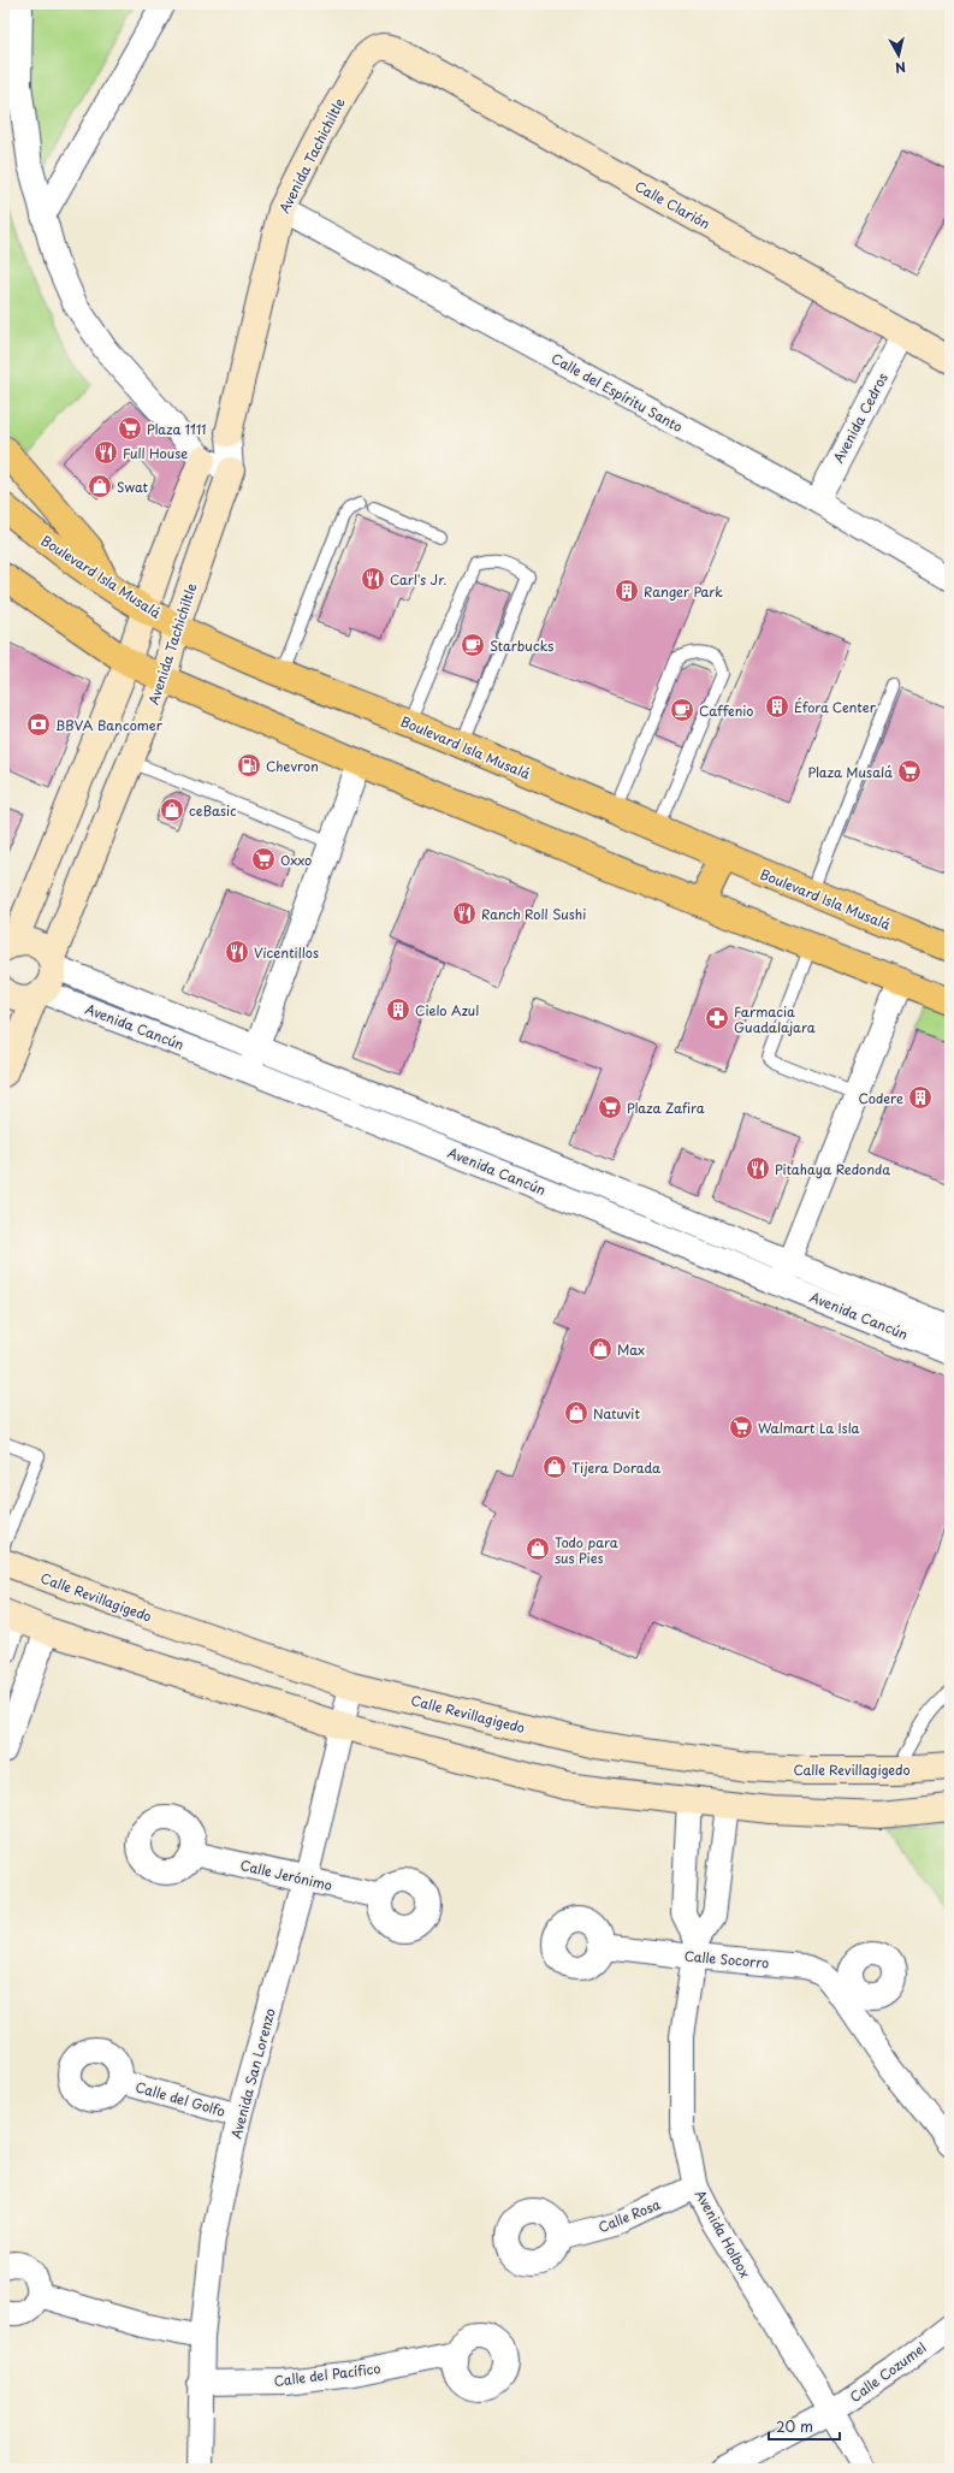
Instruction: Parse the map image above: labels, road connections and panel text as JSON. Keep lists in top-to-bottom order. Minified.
{"streets":{"main road":["Boulevard Isla Musalá"],"street":["Avenida Tachichiltle","Calle Clarión","Calle del Espíritu Santo","Avenida Cedros","Avenida Cancún","Calle Revillagigedo","Calle Jerónimo","Calle Socorro","Avenida San Lorenzo","Calle del Golfo","Calle Rosa","Avenida Holbox","Calle Cozumel","Calle del Pacífico"]},"crossings":[["Avenida Tachichiltle","Calle Clarión"],["Avenida Tachichiltle","Calle del Espíritu Santo"],["Avenida Tachichiltle","Boulevard Isla Musalá"],["Avenida Tachichiltle","Avenida Cancún"],["Calle Clarión","Avenida Cedros"],["Calle del Espíritu Santo","Avenida Cedros"],["Calle Revillagigedo","Avenida San Lorenzo"],["Calle Jerónimo","Avenida San Lorenzo"],["Calle Socorro","Avenida Holbox"],["Avenida San Lorenzo","Calle del Golfo"],["Avenida San Lorenzo","Calle del Pacífico"],["Calle Rosa","Avenida Holbox"],["Avenida Holbox","Calle Cozumel"]],"places":{"supermarket":["Plaza 1111","Plaza Musalá","Oxxo","Plaza Zafira","Walmart La Isla"],"restaurant":["Full House","Carl's Jr.","Ranch Roll Sushi","Vicentillos","Pitahaya Redonda"],"shop":["Swat","ceBasic","Max","Natuvit","Tijera Dorada","Todo para sus Pies"],"building":["Ranger Park","Éfora Center","Cielo Azul","Codere"],"cafe":["Starbucks","Caffenio"],"bank":["BBVA Bancomer"],"fuel station":["Chevron"],"pharmacy":["Farmacia Guadalajara"]},"scale_bar":"20 m","north":"bottom"}
